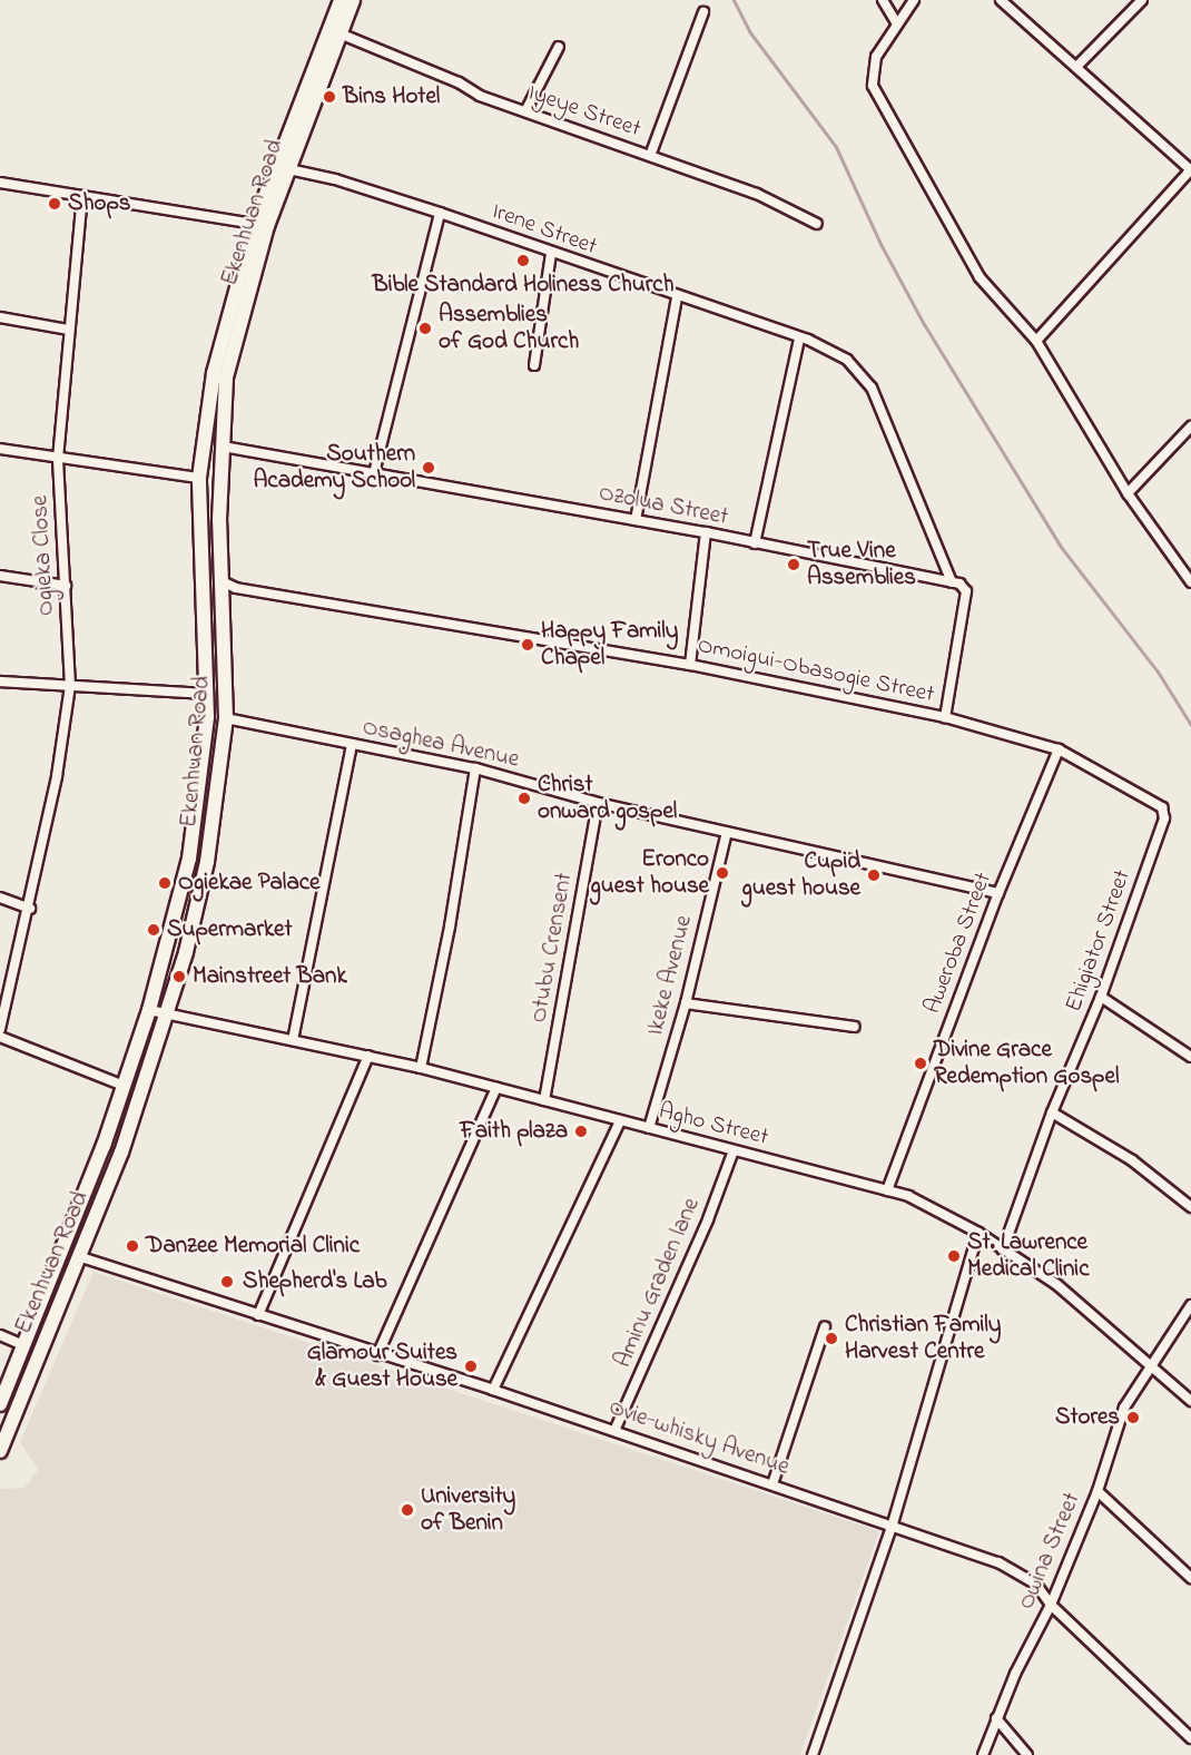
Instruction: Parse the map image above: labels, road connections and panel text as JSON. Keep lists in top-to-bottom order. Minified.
{"streets":{"main road":["Ekenhuan Road"],"street":["Iyeye Street","Irene Street","Ozolua Street","Ogieka Close","Omoigui-Obasogie Street","Osaghea Avenue","Ehigiator Street","Aweroba Street","Otubu Crensent","Ikeke Avenue","Agho Street","Aminu Graden lane","Ovie-whisky Avenue","Owina Street"]},"crossings":[["Iyeye Street","Ekenhuan Road"],["Ekenhuan Road","Irene Street"],["Ekenhuan Road","Ozolua Street"],["Ekenhuan Road","Omoigui-Obasogie Street"],["Ekenhuan Road","Osaghea Avenue"],["Ekenhuan Road","Agho Street"],["Ekenhuan Road","Ovie-whisky Avenue"],["Irene Street","Ozolua Street"],["Omoigui-Obasogie Street","Ehigiator Street"],["Omoigui-Obasogie Street","Aweroba Street"],["Osaghea Avenue","Aweroba Street"],["Osaghea Avenue","Otubu Crensent"],["Osaghea Avenue","Ikeke Avenue"],["Ehigiator Street","Agho Street"],["Aweroba Street","Agho Street"],["Otubu Crensent","Agho Street"],["Ikeke Avenue","Agho Street"],["Agho Street","Aminu Graden lane"],["Agho Street","Owina Street"],["Aminu Graden lane","Ovie-whisky Avenue"],["Ovie-whisky Avenue","Owina Street"]],"places":["Bins Hotel","Shops","Bible Standard Holiness Church","Assemblies of God Church","Southern Academy School","True Vine Assemblies","Happy Family Chapel","Christ onward gospel","Eronco guest house","Cupid guest house","Ogiekae Palace","Supermarket","Mainstreet Bank","Divine Grace Redemption Gospel","Faith plaza","Danzee Memorial Clinic","St. Lawrence Medical Clinic","Shepherd's Lab","Christian Family Harvest Centre","Glamour Suites & Guest House","Stores","University of Benin"]}
